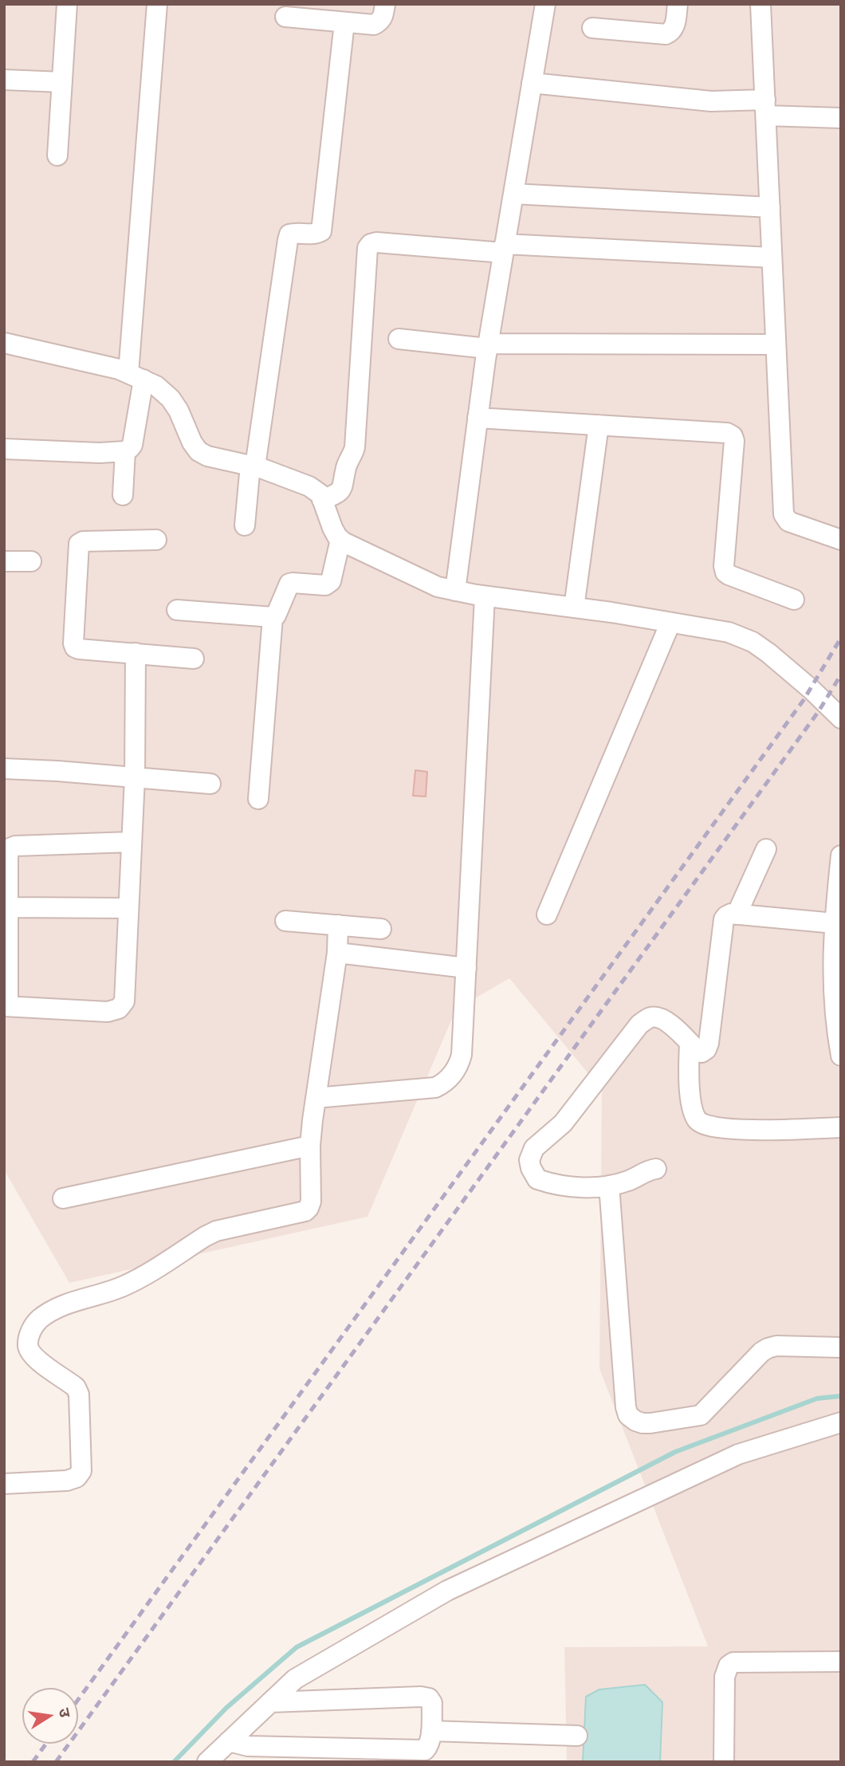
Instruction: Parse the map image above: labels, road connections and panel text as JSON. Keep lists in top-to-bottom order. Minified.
{"north":"right"}
